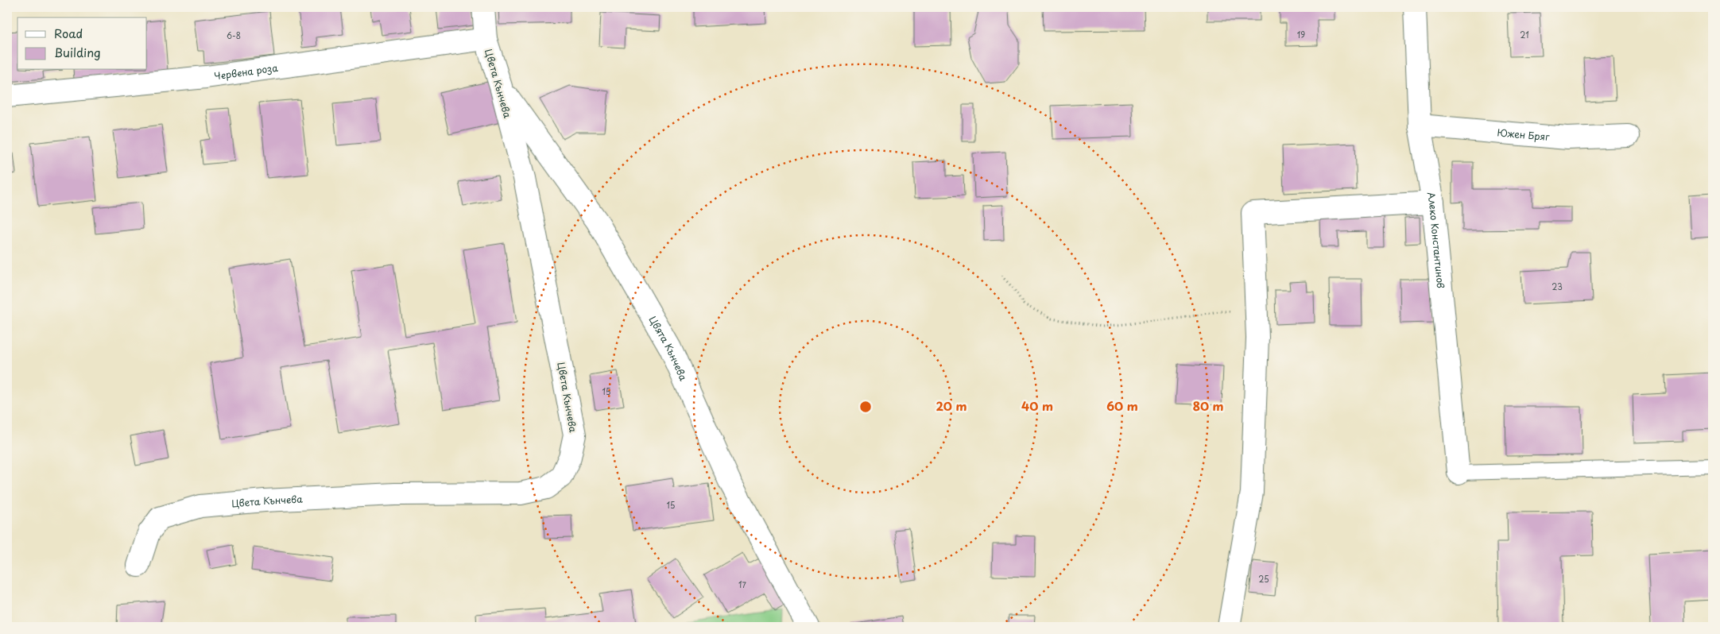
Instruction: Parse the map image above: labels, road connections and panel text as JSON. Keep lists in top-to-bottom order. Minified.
{"streets":{"street":["Червена роза","Цвета Кънчева","Южен Бряг","Алеко Константинов","Цвята Кънчева"]},"crossings":[["Червена роза","Цвета Кънчева"],["Цвета Кънчева","Цвята Кънчева"],["Южен Бряг","Алеко Константинов"]],"house_numbers":["19","21","6-8","23","15","15","25","17"],"legend":["Road","Building"],"rings":["20 m","40 m","60 m","80 m"]}
